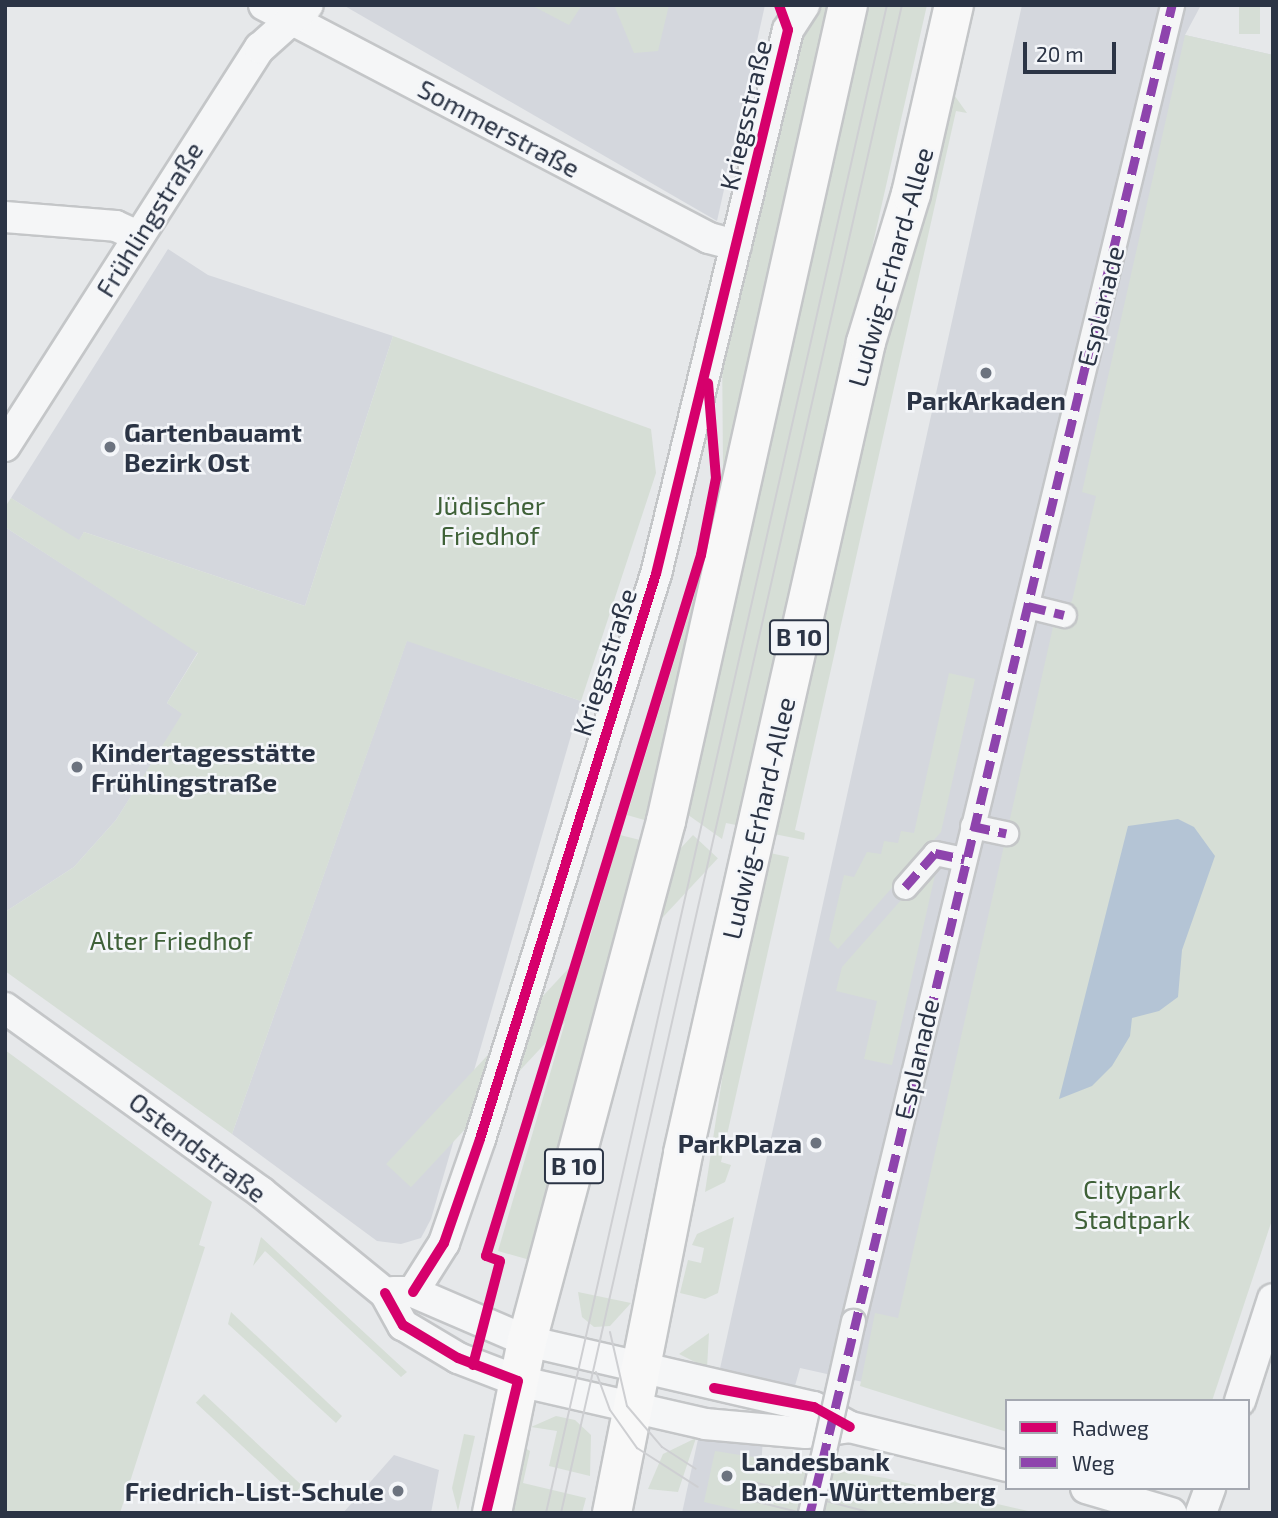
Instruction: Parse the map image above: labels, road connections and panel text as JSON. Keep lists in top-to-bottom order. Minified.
{"streets":{"main road":["Ludwig-Erhard-Allee","B 10"],"street":["Kriegsstraße","Sommerstraße","Frühlingstraße","Esplanade","Ostendstraße"]},"crossings":[["Kriegsstraße","Sommerstraße"],["Kriegsstraße","Ostendstraße"],["Sommerstraße","Frühlingstraße"],["Ludwig-Erhard-Allee","Ostendstraße"],["B 10","Ostendstraße"]],"parks":["Jüdischer Friedhof","Alter Friedhof","Citypark Stadtpark"],"places":["ParkArkaden","Gartenbauamt Bezirk Ost","Kindertagesstätte Frühlingstraße","ParkPlaza","Landesbank Baden-Württemberg","Friedrich-List-Schule"],"legend":["Radweg","Weg"],"scale_bar":"20 m"}
